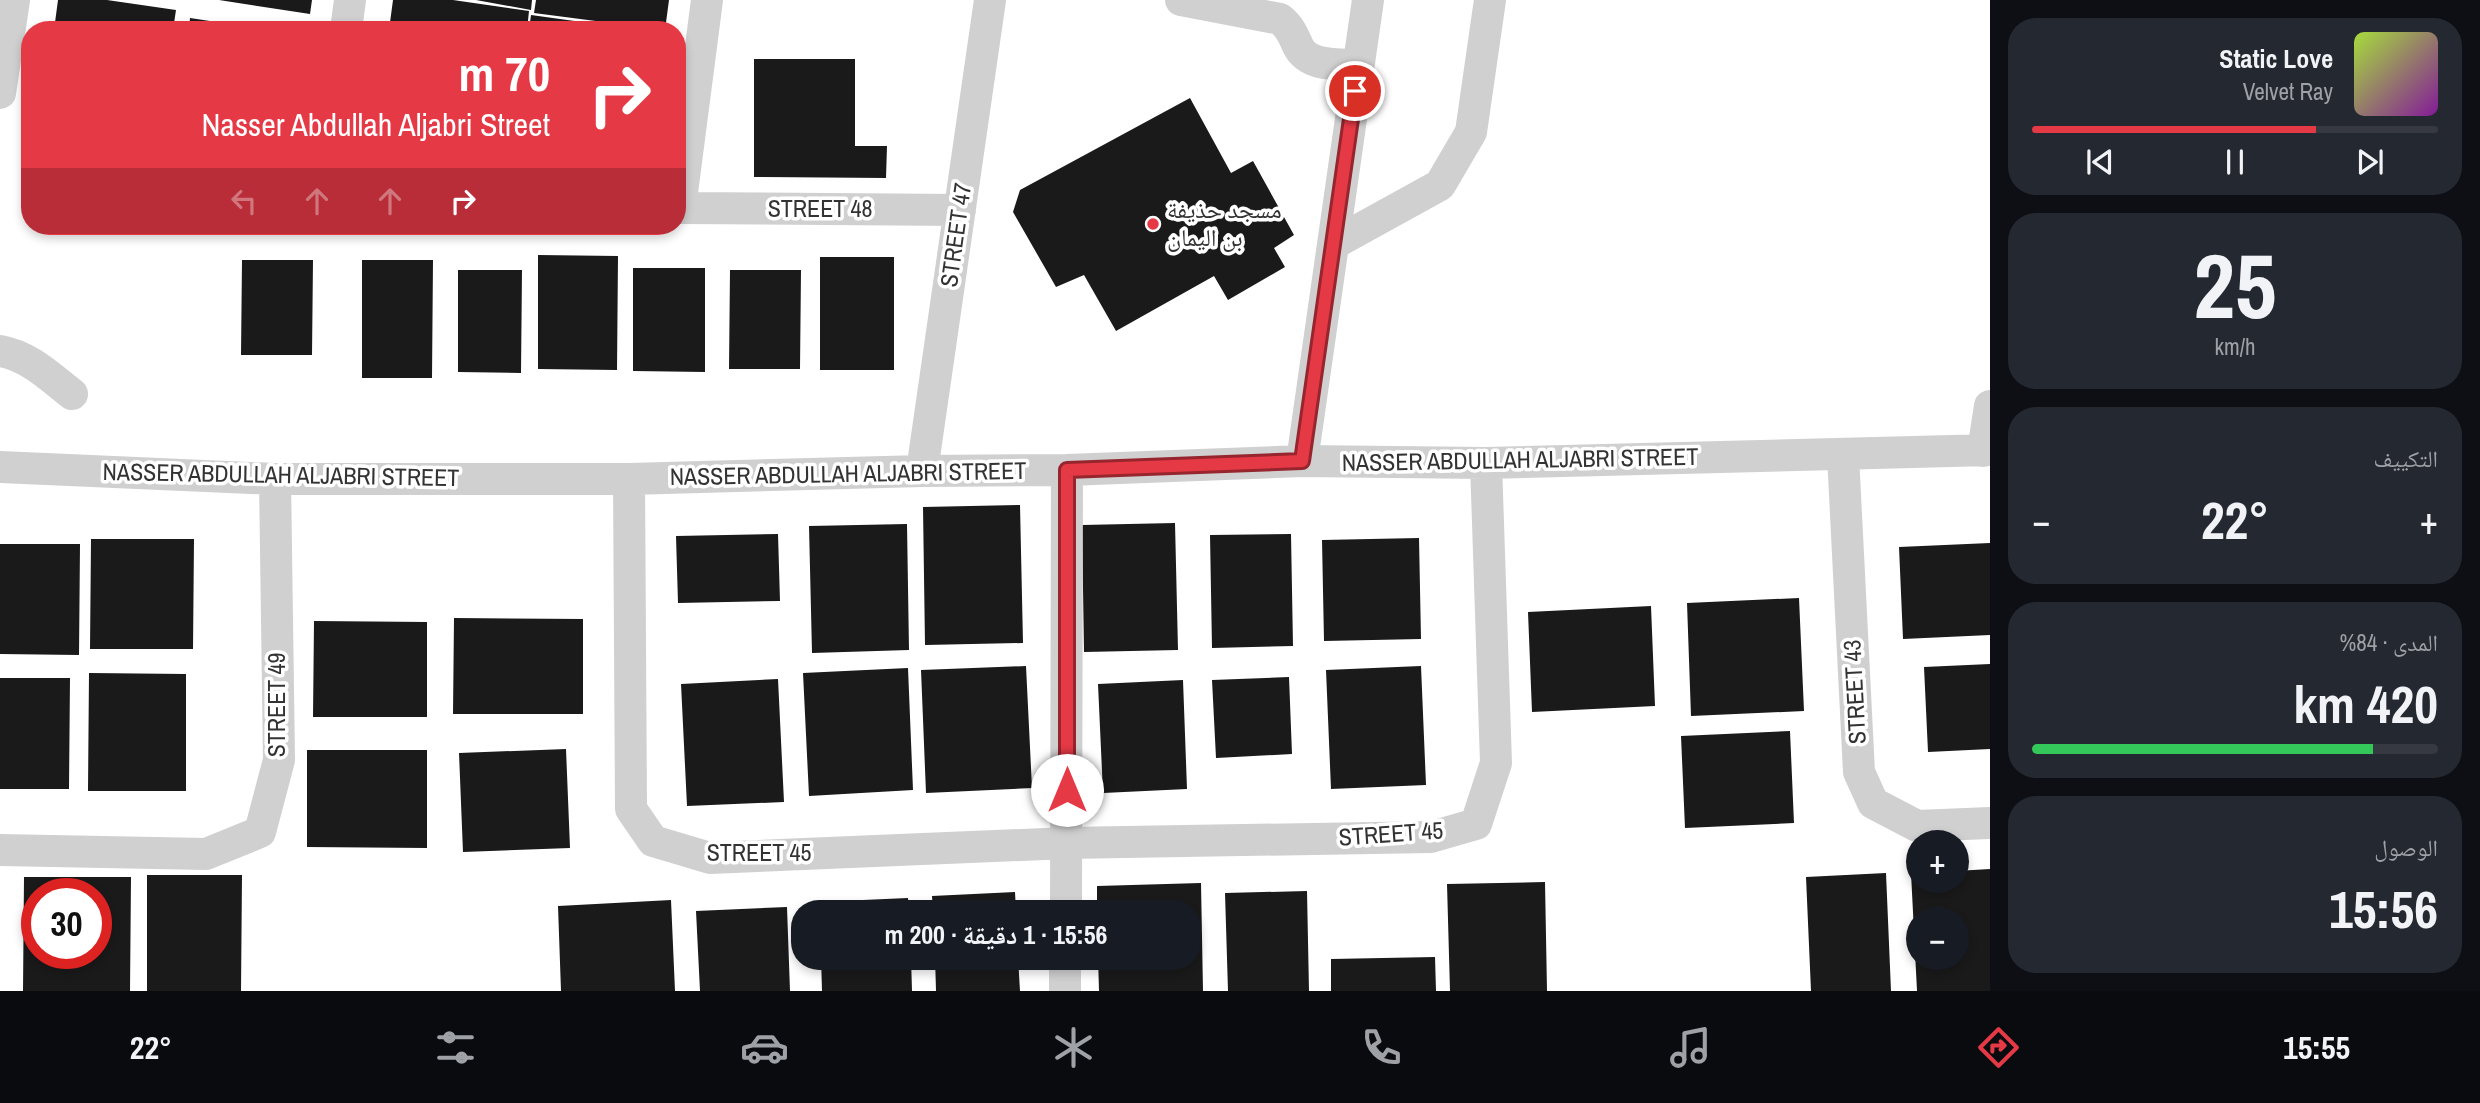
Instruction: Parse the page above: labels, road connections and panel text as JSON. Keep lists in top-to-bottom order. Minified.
{"streets":{"street":["STREET 48","STREET 47","NASSER ABDULLAH ALJABRI STREET","STREET 43","STREET 49","STREET 45"]},"crossings":[["STREET 48","STREET 47"],["STREET 47","NASSER ABDULLAH ALJABRI STREET"],["NASSER ABDULLAH ALJABRI STREET","STREET 43"],["NASSER ABDULLAH ALJABRI STREET","STREET 49"],["NASSER ABDULLAH ALJABRI STREET","STREET 45"]],"places":["مسجد حذيفة بن اليمان"],"page":{"turn":["70 m","Nasser Abdullah Aljabri Street"],"song":["Static Love","Velvet Ray"],"tile":[["25","km/h"],"التكييف",["المدى · 84%","420 km"],["الوصول","15:56"]],"heat":["−","22°","+"],"map_buttons":["+","−"],"limit":"30","trip":"15:56 · 1 دقيقة · 200 m","tabs":["15:55","22°"]}}
